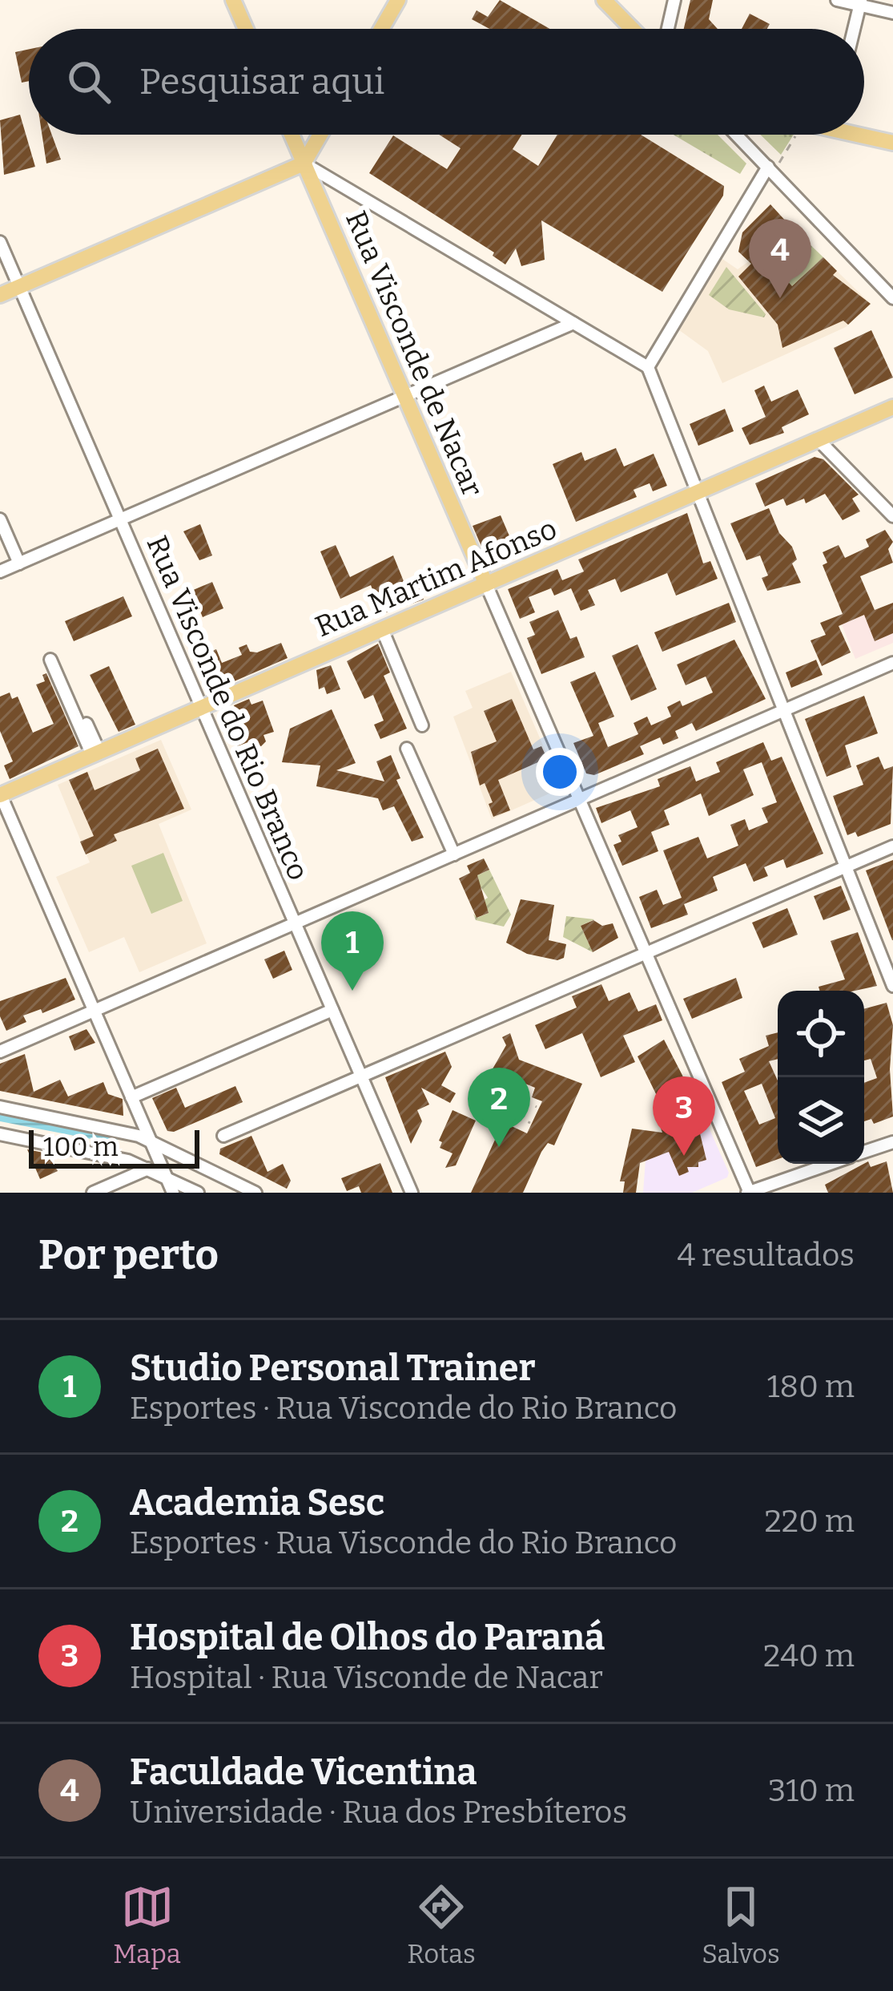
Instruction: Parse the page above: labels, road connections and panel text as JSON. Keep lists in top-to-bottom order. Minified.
{"streets":{"main road":["Rua Visconde de Nacar","Rua Martim Afonso"],"street":["Rua Visconde do Rio Branco"]},"crossings":[["Rua Visconde de Nacar","Rua Martim Afonso"],["Rua Martim Afonso","Rua Visconde do Rio Branco"]],"scale_bar":"100 m","page":{"search":"Pesquisar aqui","pins":["4","1","2","3"],"scale":"100 m","heading":["Por perto","4 resultados"],"list":[{"mark":"1","name":"Studio Personal Trainer","note":"Esportes · Rua Visconde do Rio Branco","value":"180 m"},{"mark":"2","name":"Academia Sesc","note":"Esportes · Rua Visconde do Rio Branco","value":"220 m"},{"mark":"3","name":"Hospital de Olhos do Paraná","note":"Hospital · Rua Visconde de Nacar","value":"240 m"},{"mark":"4","name":"Faculdade Vicentina","note":"Universidade · Rua dos Presbíteros","value":"310 m"}],"nav":["Mapa","Rotas","Salvos"]}}
